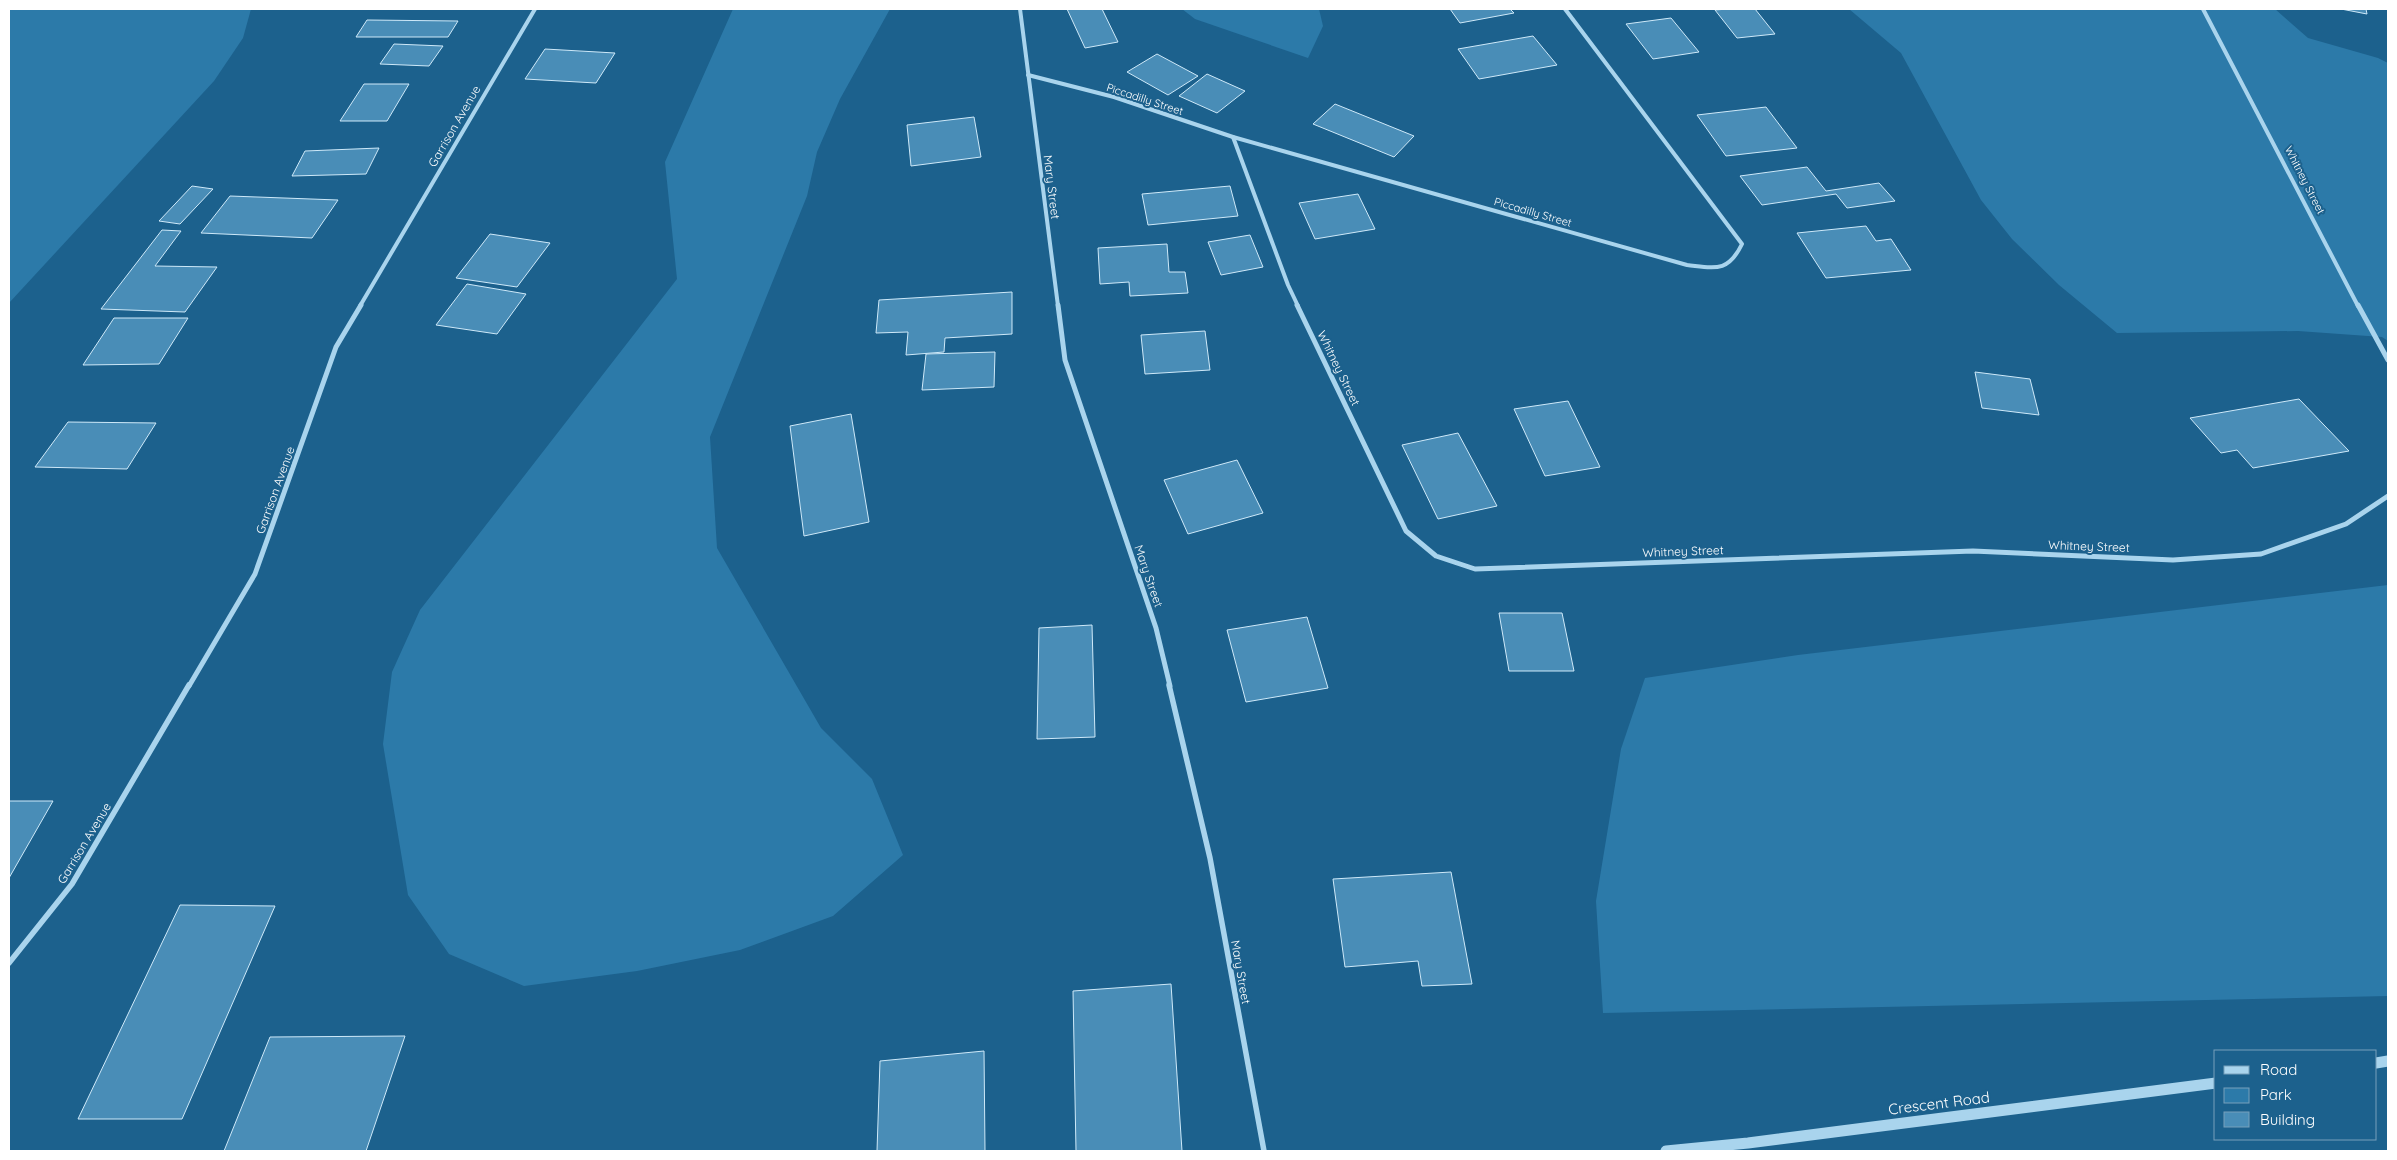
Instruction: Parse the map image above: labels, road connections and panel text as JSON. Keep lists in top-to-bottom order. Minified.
{"streets":{"street":["Piccadilly Street","Garrison Avenue","Whitney Street","Mary Street","Crescent Road"]},"crossings":[["Piccadilly Street","Whitney Street"],["Piccadilly Street","Mary Street"]],"legend":["Road","Park","Building"]}
